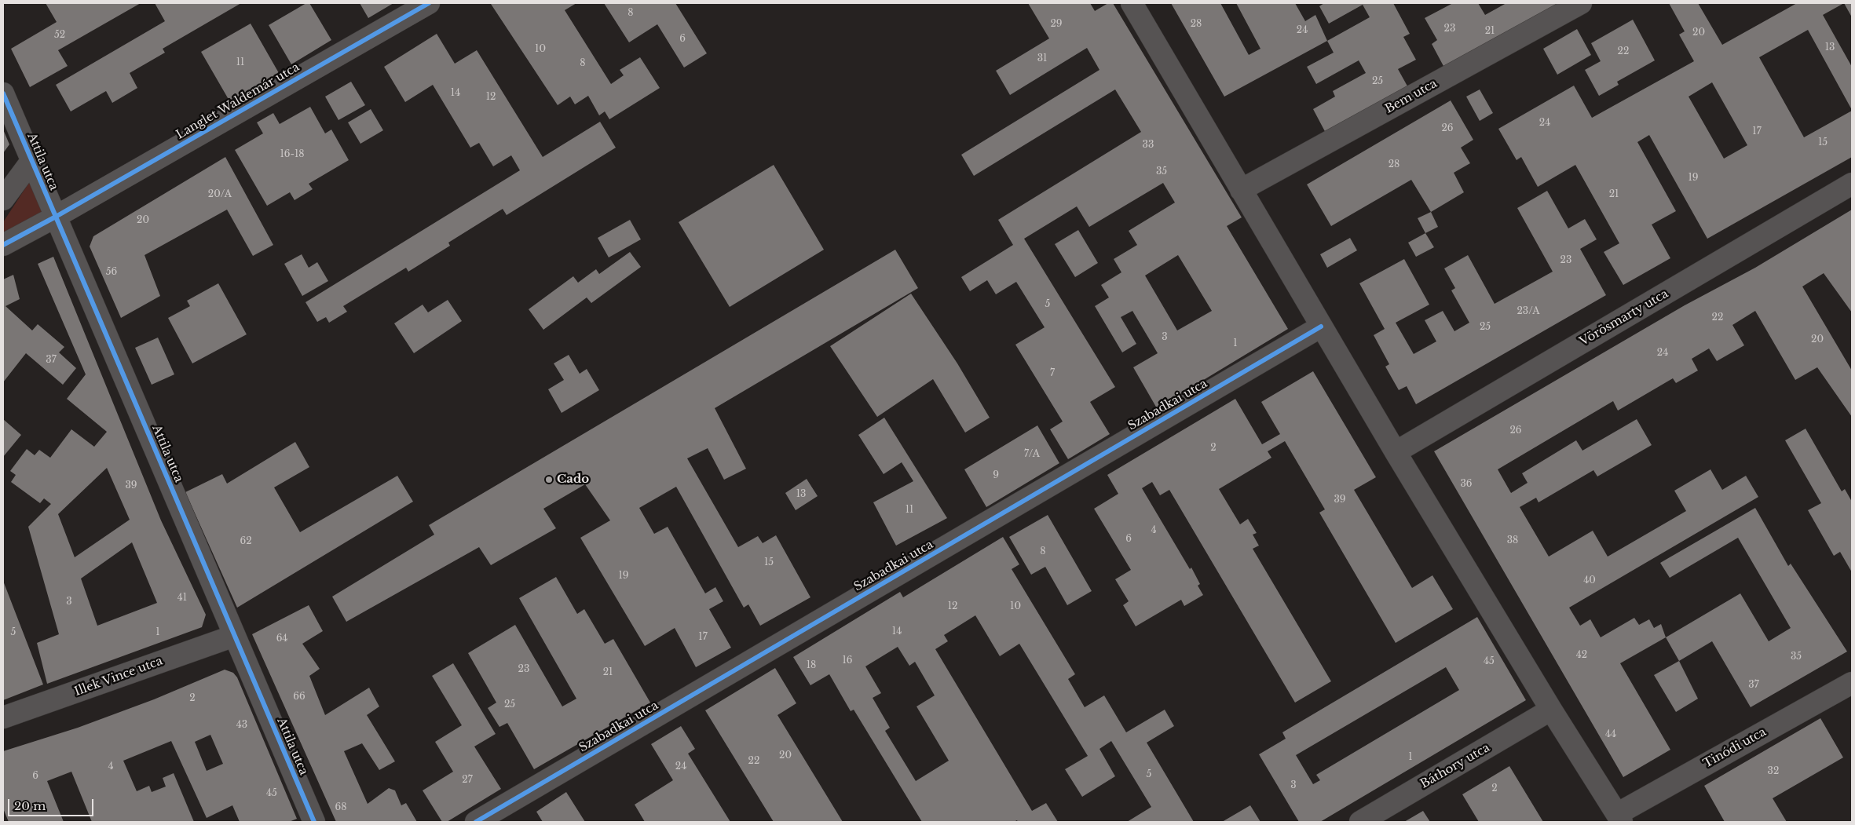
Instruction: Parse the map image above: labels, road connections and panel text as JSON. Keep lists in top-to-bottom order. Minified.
{"streets":{"street":["Bem utca","Langlet Waldemár utca","Attila utca","Vörösmarty utca","Szabadkai utca","Illek Vince utca","Tinódi utca","Báthory utca"]},"crossings":[["Langlet Waldemár utca","Attila utca"],["Attila utca","Illek Vince utca"]],"places":["Cado"],"house_numbers":["8","29","28","23","24","21","20","52","6","13","10","22","31","11","8","25","14","12","24","26","17","15","33","16-18","28","35","19","20/A","21","20","23","56","5","23/A","22","25","3","20","1","24","37","7","26","2","7/A","9","36","39","13","39","11","4","6","38","62","8","15","19","40","41","3","12","10","14","5","1","17","64","42","35","16","45","18","23","21","37","66","2","25","43","44","20","1","22","4","24","32","5","6","27","3","2","45","68"],"scale_bar":"20 m"}
